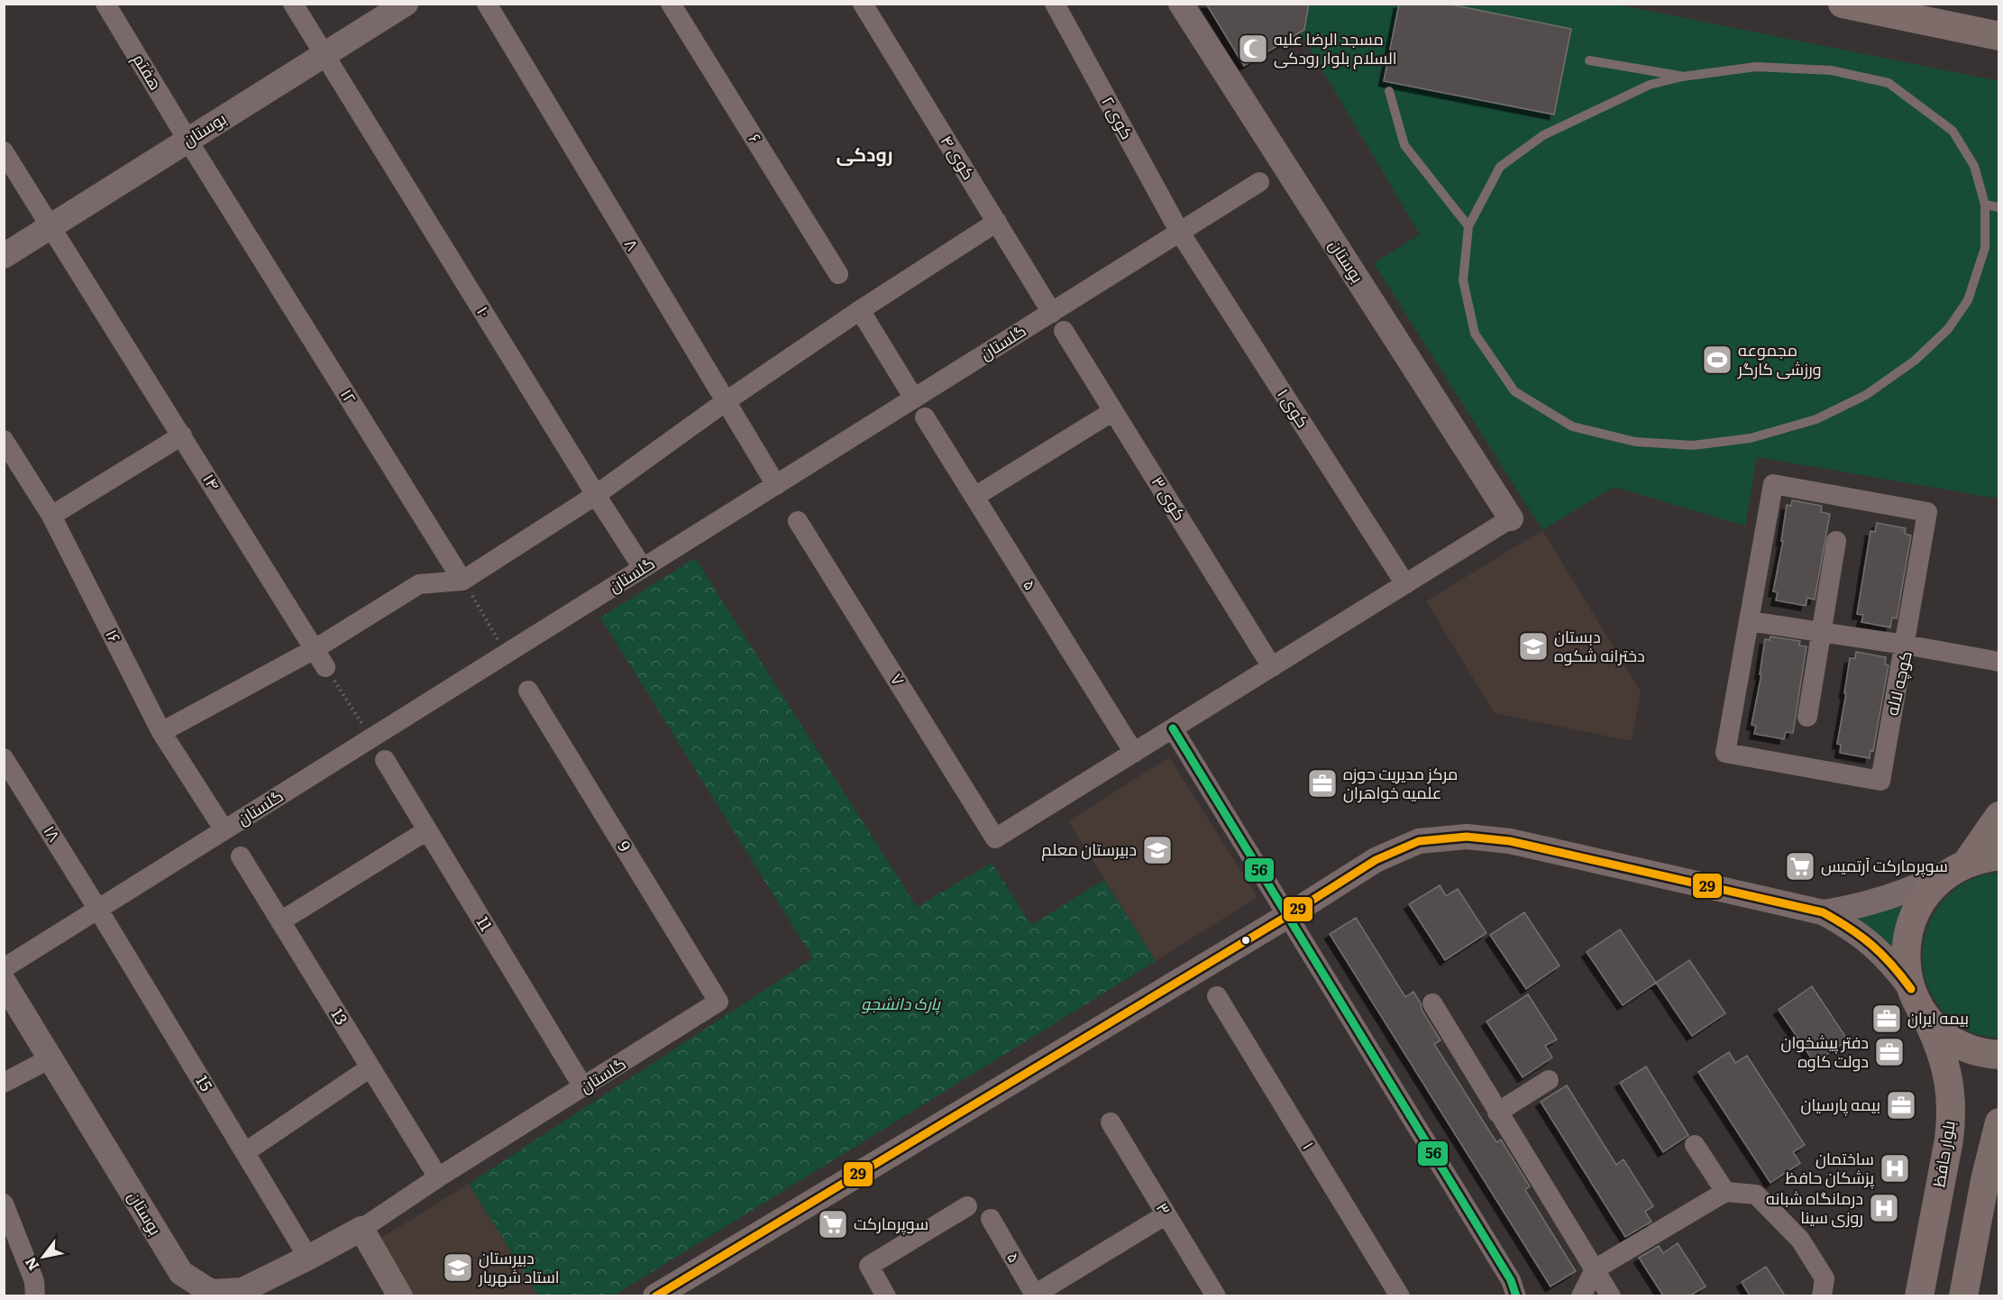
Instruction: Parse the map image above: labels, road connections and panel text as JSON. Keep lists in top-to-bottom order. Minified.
{"streets":{"main road":["بلوار حافظ"],"street":["هفتم","کوی ۲","بوستان","۶","کوی ۴","۸","۱۰","گلستان","۱۲","کوی ۱","۱۴","کوی ۳","۵","۱۶","۷","کوچه لاله","۱۸","9","11","13","15","۱","۳"]},"crossings":[["هفتم","بوستان"],["هفتم","۱۲"],["کوی ۲","گلستان"],["کوی ۲","کوی ۱"],["بوستان","۱۰"],["بوستان","گلستان"],["بوستان","۱۲"],["بوستان","۱۴"],["بوستان","15"],["کوی ۴","گلستان"],["۸","گلستان"],["۱۰","گلستان"],["گلستان","کوی ۱"],["گلستان","۱۶"],["گلستان","۱۸"],["گلستان","9"],["گلستان","11"],["گلستان","13"],["گلستان","15"],["۵","۷"],["۱۸","15"]],"districts":["رودکی"],"parks":["پارک دانشجو"],"places":{"mosque":["مسجد الرضا علیه السلام بلوار رودکی"],"sports":["مجموعه ورزشی کارگر"],"school or university":["دبستان دخترانه شکوه","دبیرستان معلم","دبیرستان استاد شهریار"],"office":["مرکز مدیریت حوزه علمیه خواهران","بیمه ایران","دفتر پیشخوان دولت کاوه","بیمه پارسیان"],"supermarket":["سوپرمارکت آرتمیس","سوپرمارکت"],"hospital":["ساختمان پزشکان حافظ","درمانگاه شبانه روزی سینا"]},"lines":["transit line 56","transit line 29"],"north":"bottom left"}
